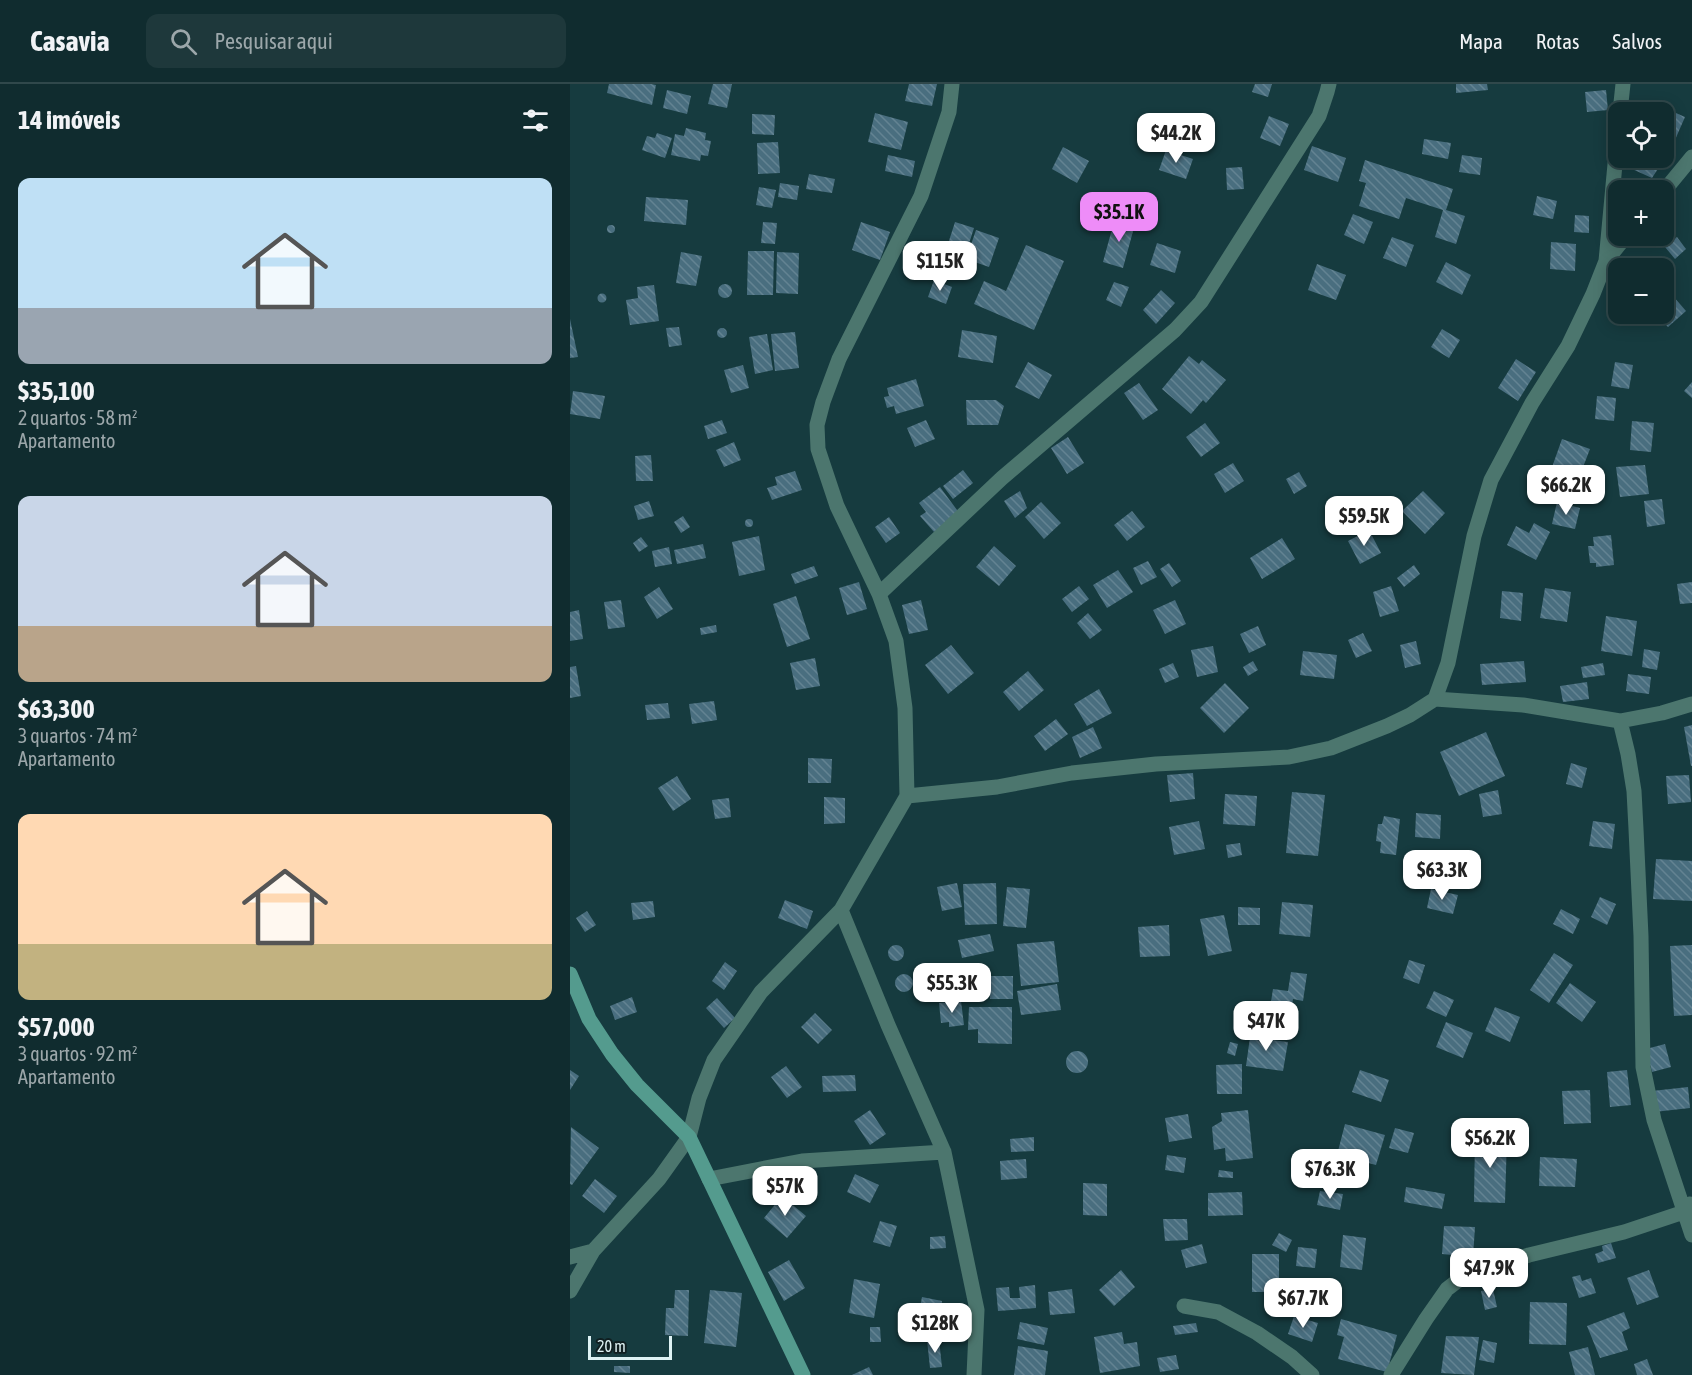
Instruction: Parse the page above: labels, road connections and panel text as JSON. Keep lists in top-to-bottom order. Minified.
{"scale_bar":"20 m","page":{"header":"Casavia","search":"Pesquisar aqui","nav":["Mapa","Rotas","Salvos"],"heading":"14 imóveis","map_buttons":["+","−"],"price":["$44.2K","$35.1K","$115K","$66.2K","$59.5K","$63.3K","$55.3K","$47K","$56.2K","$76.3K","$57K","$47.9K","$67.7K","$128K"],"list":[{"name":"$35,100","note":"2 quartos · 58 m² · Apartamento"},{"name":"$63,300","note":"3 quartos · 74 m² · Apartamento"},{"name":"$57,000","note":"3 quartos · 92 m² · Apartamento"}],"scale":"20 m"}}
